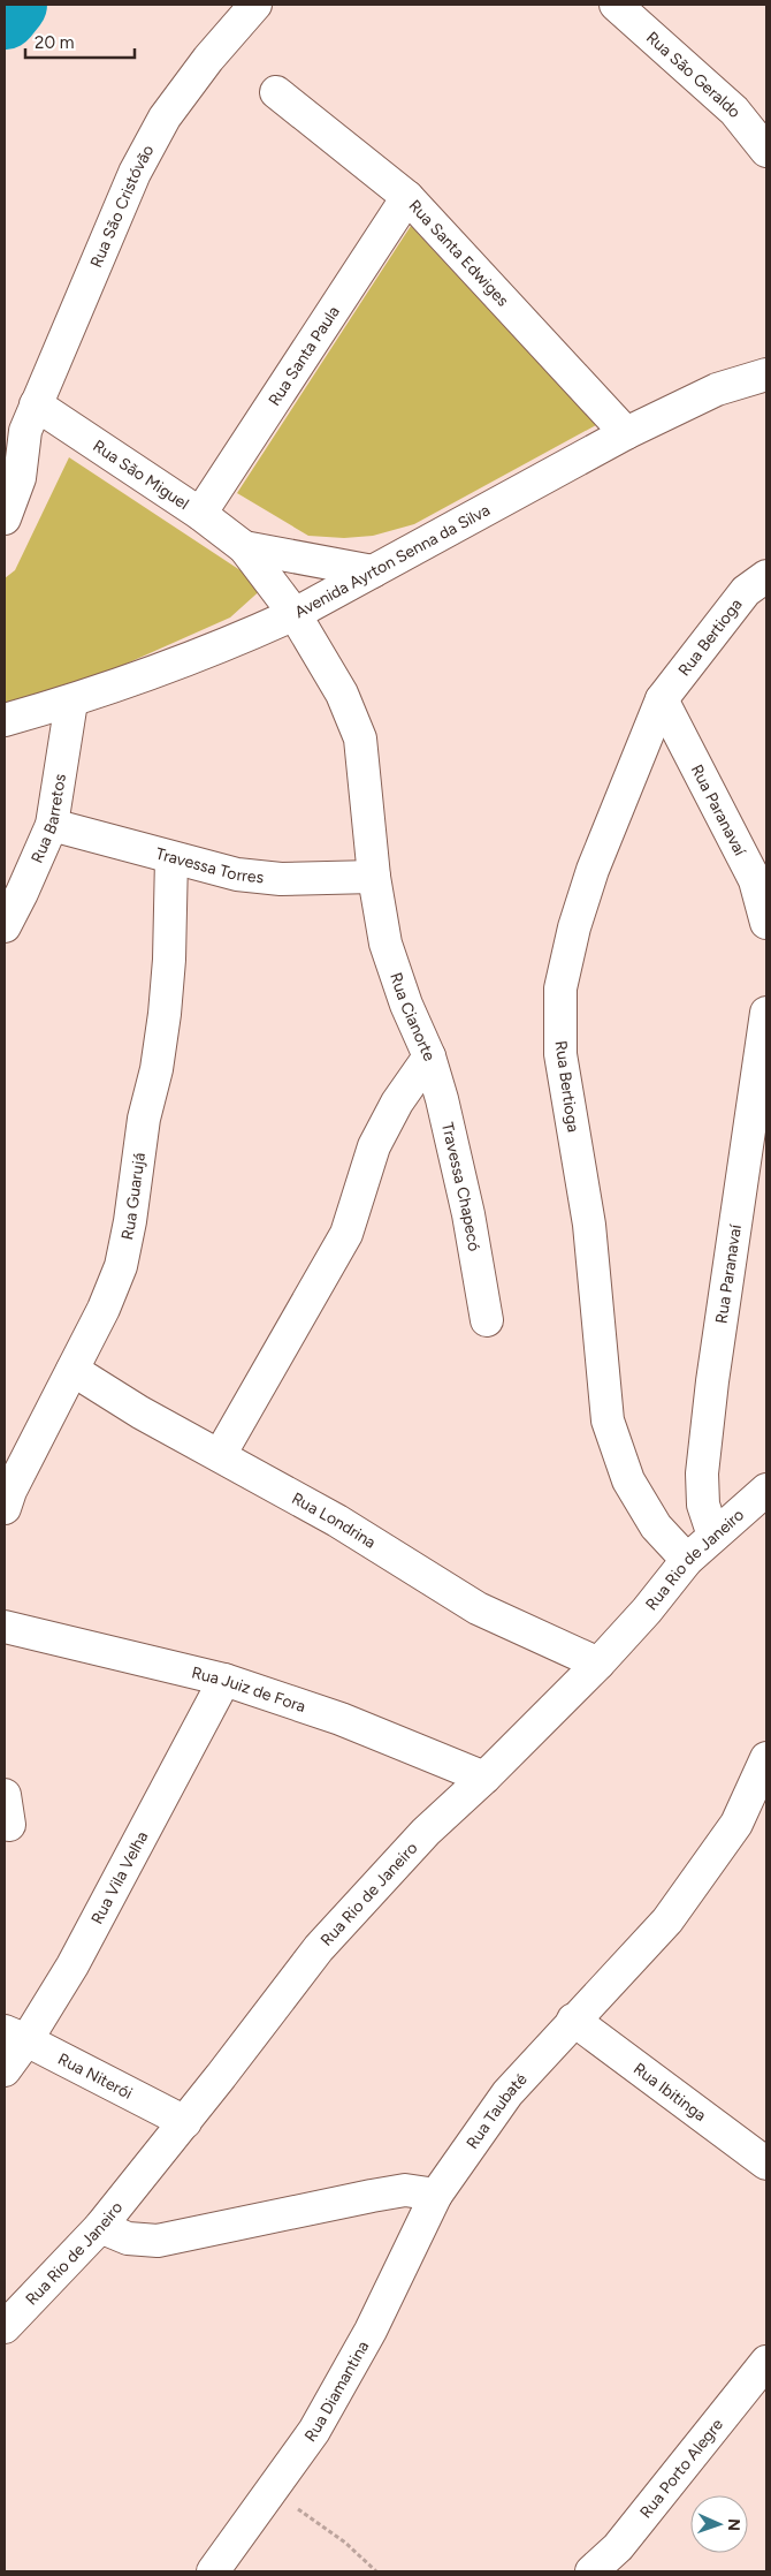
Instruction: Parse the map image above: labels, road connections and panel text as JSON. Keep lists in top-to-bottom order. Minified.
{"streets":{"street":["Rua São Geraldo","Rua São Cristóvão","Rua Santa Edwiges","Rua Santa Paula","Rua São Miguel","Avenida Ayrton Senna da Silva","Rua Bertioga","Rua Paranavaí","Rua Barretos","Travessa Torres","Rua Cianorte","Travessa Chapecó","Rua Guarujá","Rua Londrina","Rua Rio de Janeiro","Rua Juiz de Fora","Rua Vila Velha","Rua Niterói","Rua Ibitinga","Rua Taubaté","Rua Diamantina","Rua Porto Alegre"]},"crossings":[["Rua São Cristóvão","Rua São Miguel"],["Rua Santa Edwiges","Rua Santa Paula"],["Rua Santa Edwiges","Avenida Ayrton Senna da Silva"],["Rua Santa Paula","Rua São Miguel"],["Rua São Miguel","Avenida Ayrton Senna da Silva"],["Rua São Miguel","Rua Cianorte"],["Avenida Ayrton Senna da Silva","Rua Barretos"],["Avenida Ayrton Senna da Silva","Rua Cianorte"],["Rua Bertioga","Rua Paranavaí"],["Rua Bertioga","Rua Rio de Janeiro"],["Rua Paranavaí","Rua Rio de Janeiro"],["Rua Barretos","Travessa Torres"],["Travessa Torres","Rua Cianorte"],["Travessa Torres","Rua Guarujá"],["Rua Cianorte","Travessa Chapecó"],["Rua Cianorte","Rua Londrina"],["Rua Guarujá","Rua Londrina"],["Rua Londrina","Rua Rio de Janeiro"],["Rua Rio de Janeiro","Rua Juiz de Fora"],["Rua Rio de Janeiro","Rua Niterói"],["Rua Juiz de Fora","Rua Vila Velha"],["Rua Vila Velha","Rua Niterói"],["Rua Ibitinga","Rua Taubaté"],["Rua Taubaté","Rua Diamantina"]],"scale_bar":"20 m","north":"right"}
